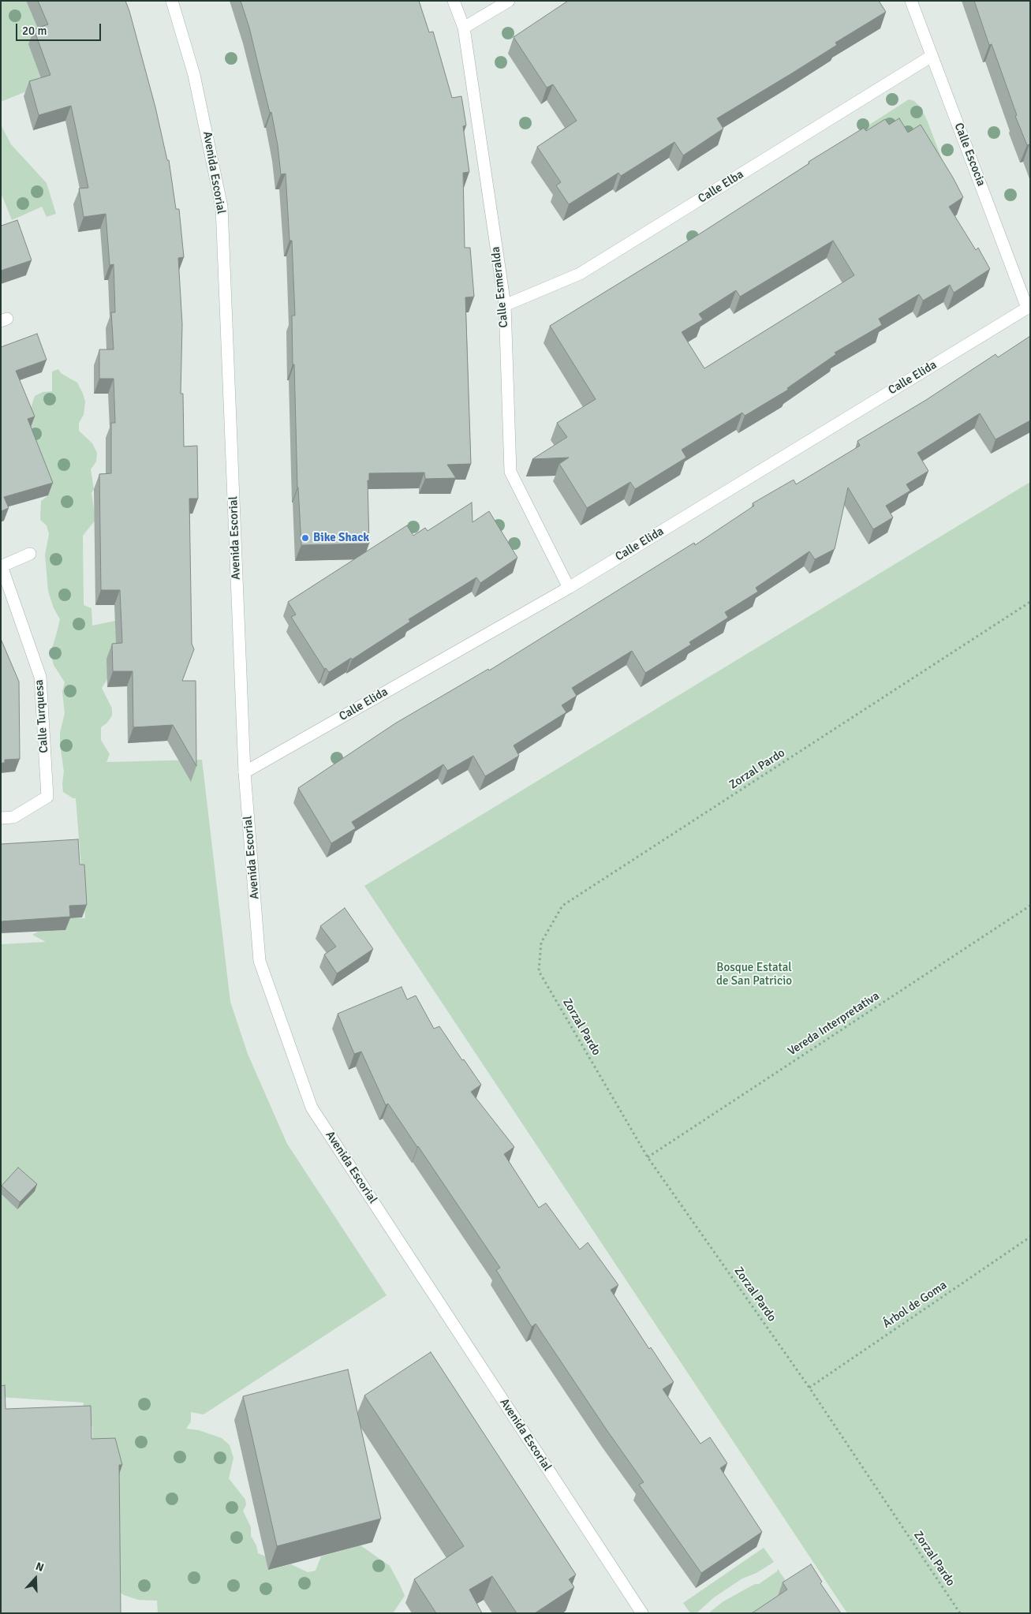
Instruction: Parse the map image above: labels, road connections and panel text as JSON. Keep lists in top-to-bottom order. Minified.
{"streets":{"street":["Calle Escocia","Avenida Escorial","Calle Elba","Calle Esmeralda","Calle Elida","Calle Turquesa"],"path":["Zorzal Pardo","Vereda Interpretativa","Árbol de Goma"]},"crossings":[["Calle Escocia","Calle Elba"],["Calle Escocia","Calle Elida"],["Avenida Escorial","Calle Elida"],["Calle Elba","Calle Esmeralda"],["Calle Esmeralda","Calle Elida"],["Zorzal Pardo","Vereda Interpretativa"],["Zorzal Pardo","Árbol de Goma"]],"parks":["Bosque Estatal de San Patricio"],"places":["Bike Shack"],"scale_bar":"20 m","north":"top"}
